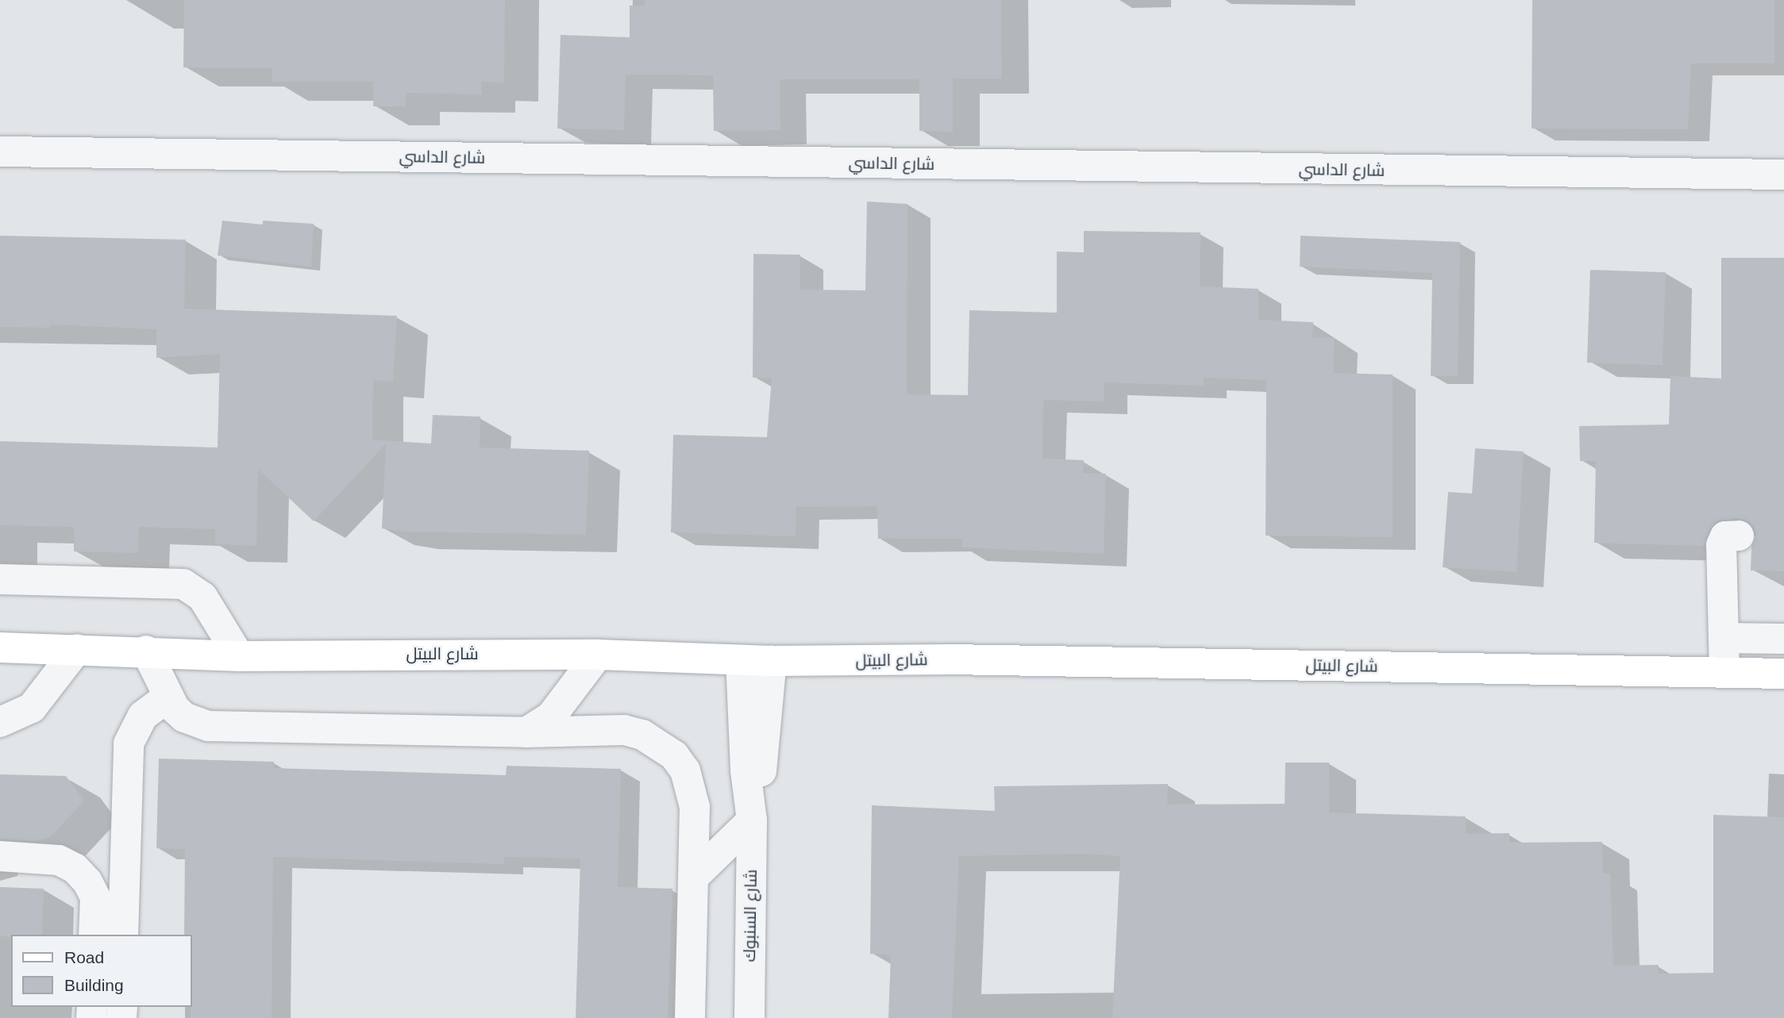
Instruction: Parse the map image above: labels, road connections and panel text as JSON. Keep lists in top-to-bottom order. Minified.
{"streets":{"street":["شارع الداسي","شارع البيتل","شارع السنبوك"]},"crossings":[["شارع البيتل","شارع السنبوك"]],"legend":["Road","Building"]}
